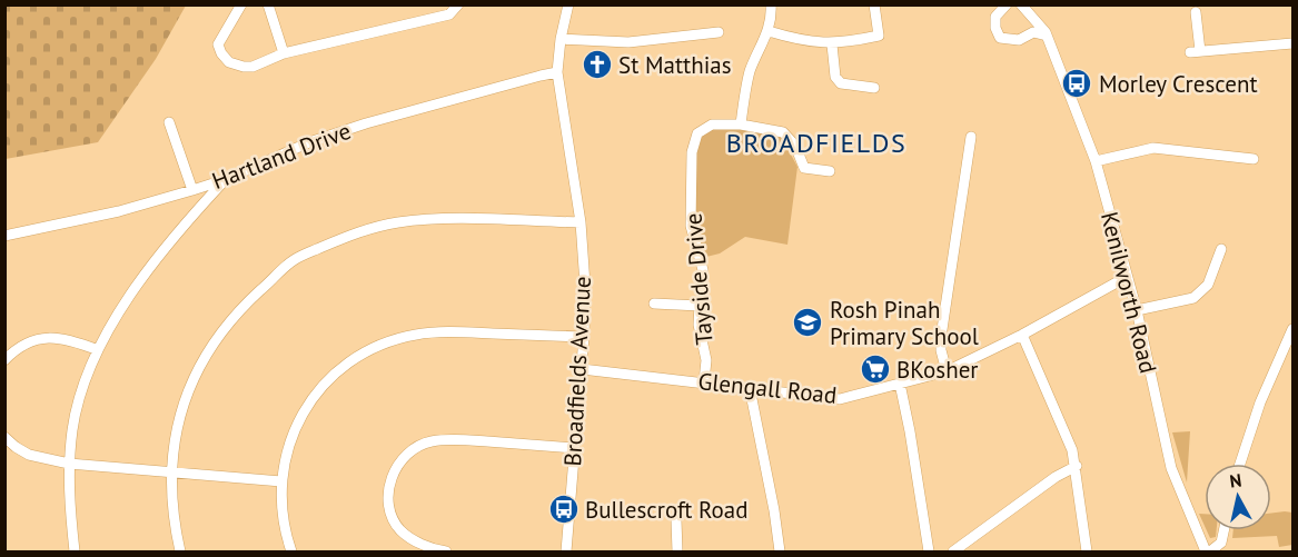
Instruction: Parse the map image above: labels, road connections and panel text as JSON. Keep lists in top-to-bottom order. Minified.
{"streets":{"street":["Hartland Drive","Tayside Drive","Kenilworth Road","Broadfields Avenue","Glengall Road"]},"crossings":[["Hartland Drive","Broadfields Avenue"],["Tayside Drive","Glengall Road"],["Kenilworth Road","Glengall Road"],["Broadfields Avenue","Glengall Road"]],"districts":["BROADFIELDS"],"places":{"church":["St Matthias"],"bus stop":["Morley Crescent","Bullescroft Road"],"school or university":["Rosh Pinah Primary School"],"supermarket":["BKosher"]},"north":"top"}
